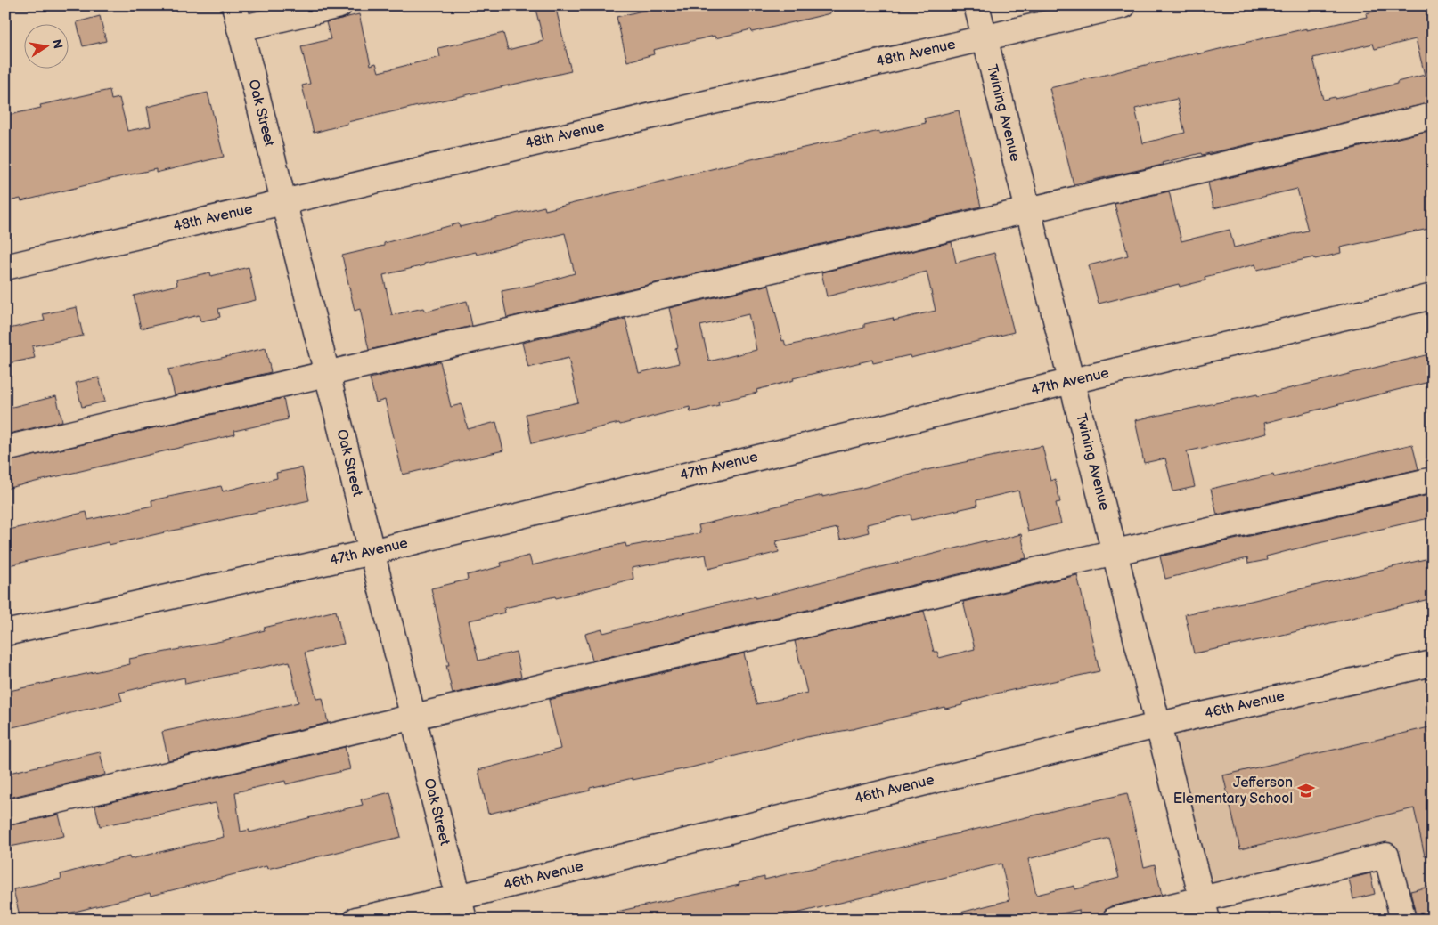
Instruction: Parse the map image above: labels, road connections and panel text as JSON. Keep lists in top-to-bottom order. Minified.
{"streets":{"street":["48th Avenue","Oak Street","Twining Avenue","47th Avenue","46th Avenue"]},"crossings":[["48th Avenue","Oak Street"],["48th Avenue","Twining Avenue"],["Oak Street","47th Avenue"],["Oak Street","46th Avenue"],["Twining Avenue","47th Avenue"],["Twining Avenue","46th Avenue"]],"places":{"school or university":["Jefferson Elementary School"]},"north":"right"}
